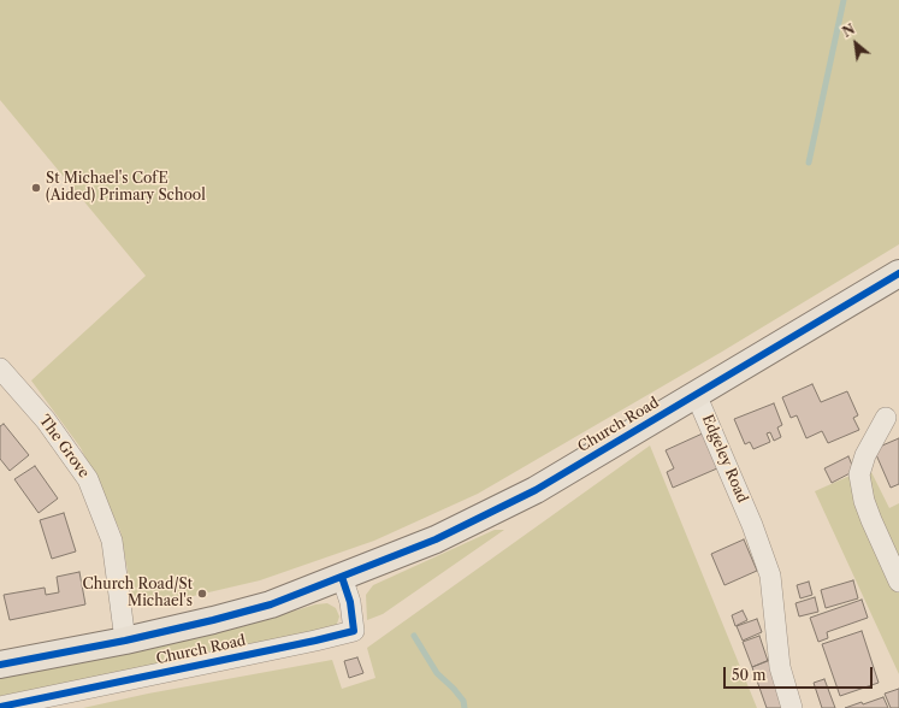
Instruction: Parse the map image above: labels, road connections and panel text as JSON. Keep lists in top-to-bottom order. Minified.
{"streets":{"main road":["Church Road"],"street":["The Grove","Edgeley Road"]},"crossings":[["Church Road","The Grove"],["Church Road","Edgeley Road"]],"places":["St Michael's CofE (Aided) Primary School","Church Road/St Michael's"],"scale_bar":"50 m","north":"top left"}
